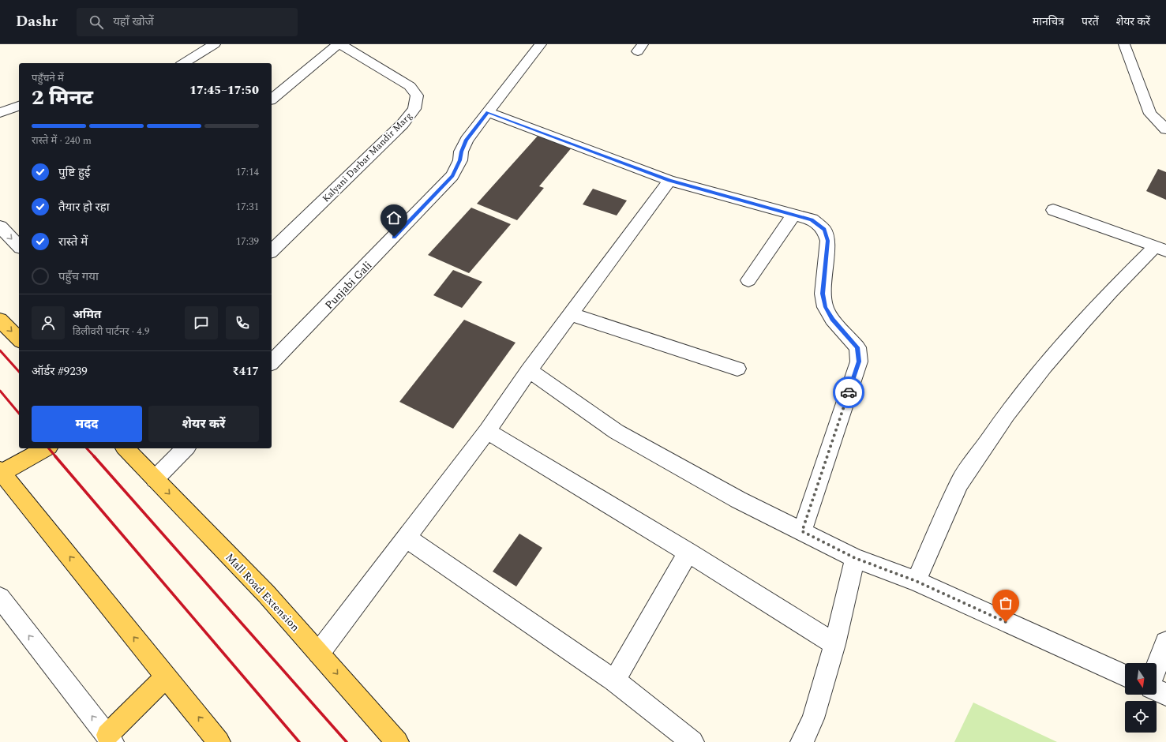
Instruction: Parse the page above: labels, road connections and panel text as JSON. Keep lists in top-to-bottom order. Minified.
{"streets":{"main road":["Mall Road Extension"],"street":["Kalyani Darbar Mandir Marg","Punjabi Gali"]},"north":"bottom","page":{"header":"Dashr","search":"यहाँ खोजें","nav":["मानचित्र","परतें","शेयर करें"],"heading":["2 मिनट","पहुँचने में","17:45–17:50"],"panel":["अमित","डिलीवरी पार्टनर · 4.9","ऑर्डर #9239","₹417"],"bar":"रास्ते में · 240 m","list":[["पुष्टि हुई","17:14"],["तैयार हो रहा","17:31"],["रास्ते में","17:39"],"पहुँच गया"],"buttons":["मदद","शेयर करें"]}}
